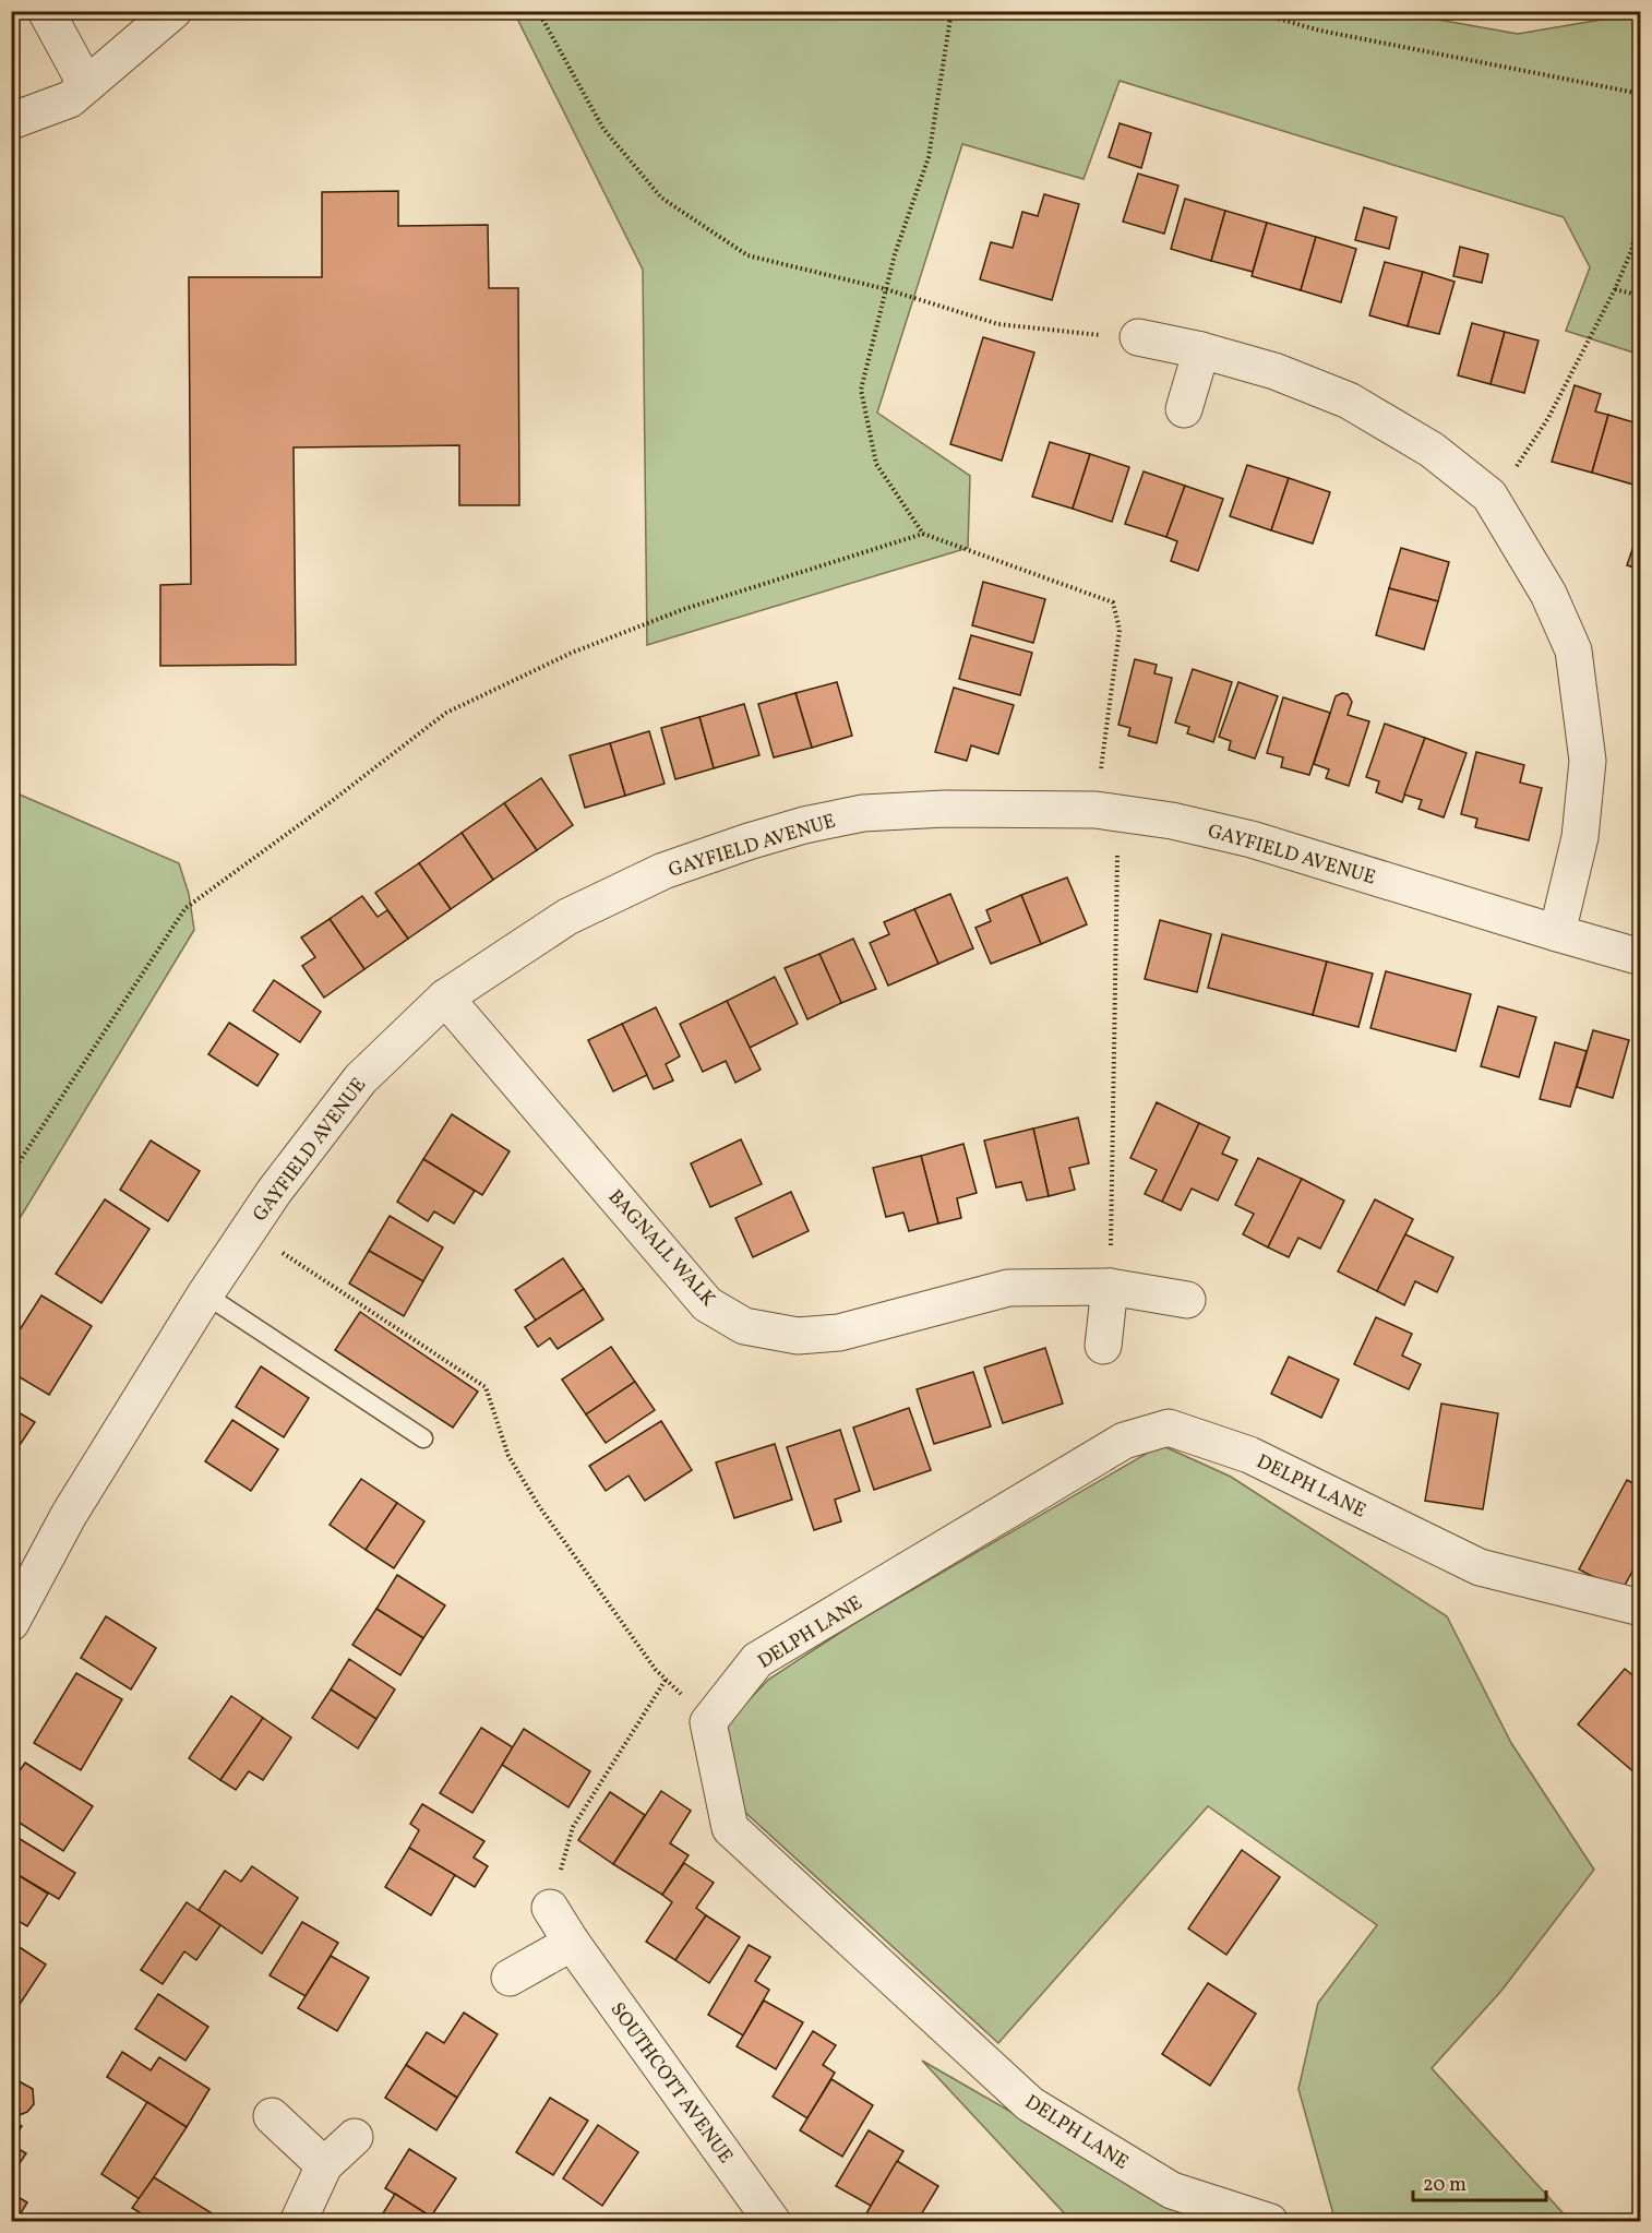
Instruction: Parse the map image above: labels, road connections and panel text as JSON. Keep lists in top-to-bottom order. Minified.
{"streets":{"street":["GAYFIELD AVENUE","BAGNALL WALK","DELPH LANE","SOUTHCOTT AVENUE"]},"crossings":[["GAYFIELD AVENUE","BAGNALL WALK"]],"scale_bar":"20 m"}
